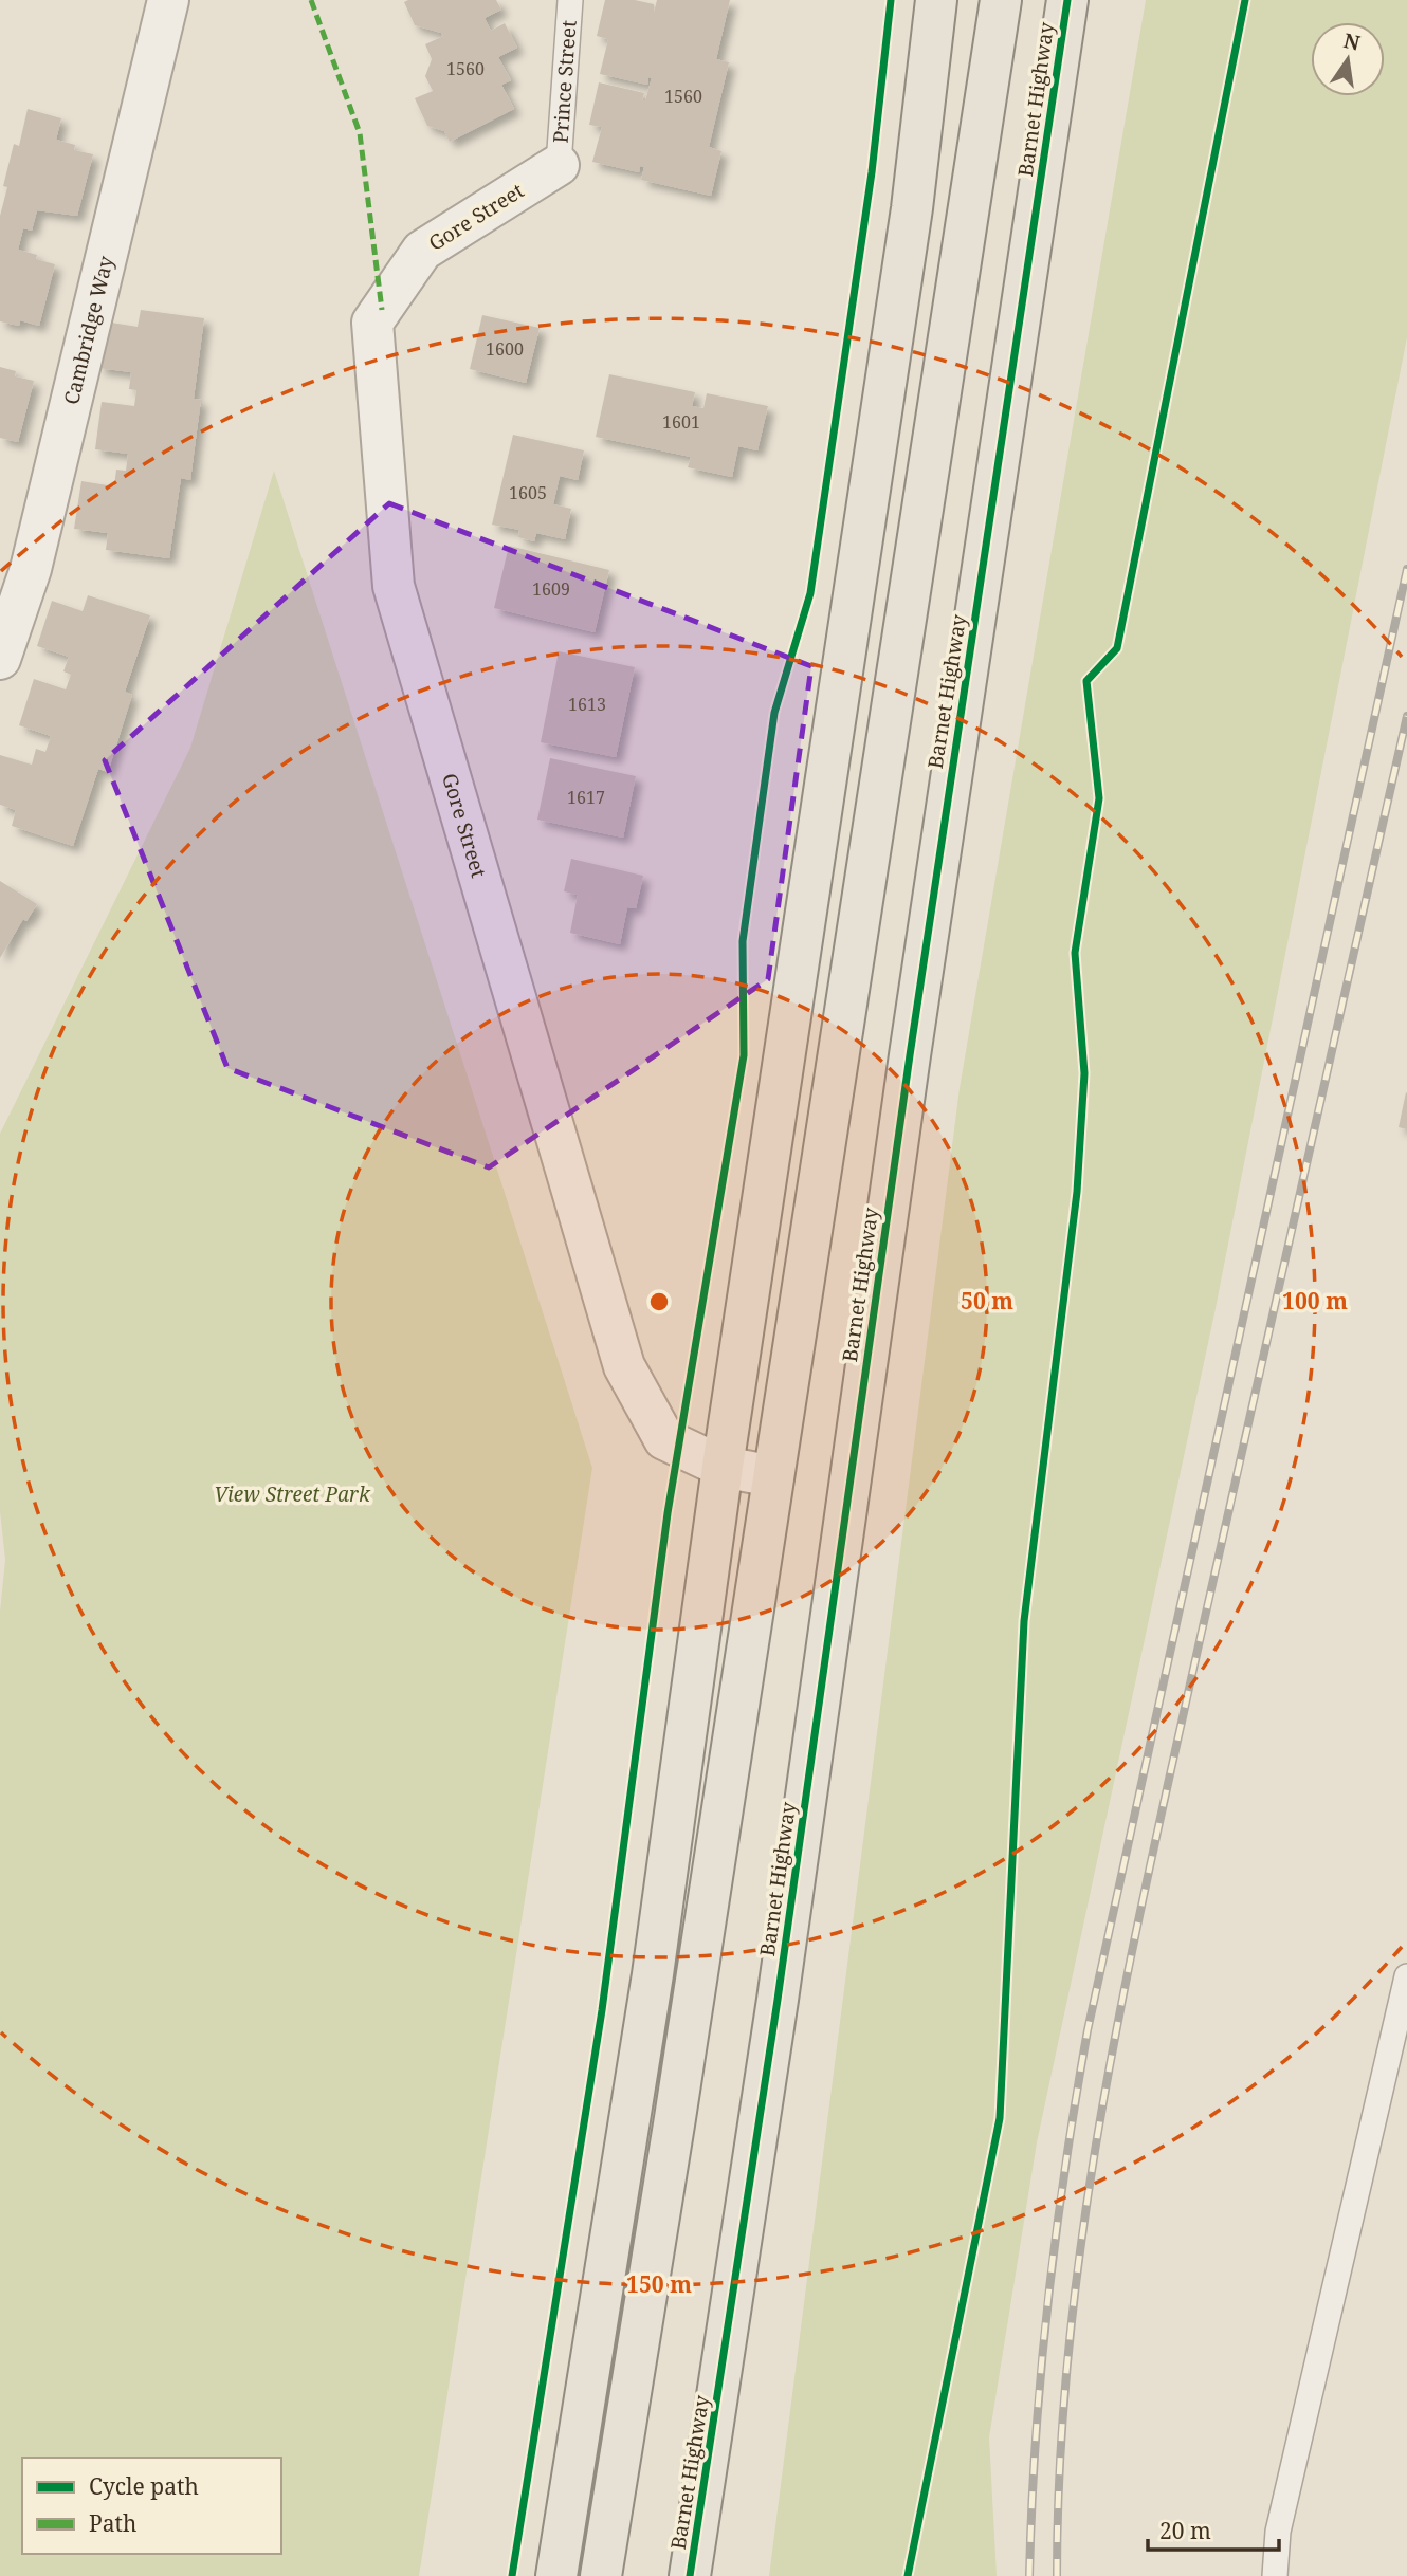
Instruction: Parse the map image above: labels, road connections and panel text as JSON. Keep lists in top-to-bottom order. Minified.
{"streets":{"main road":["Barnet Highway"],"street":["Gore Street","Cambridge Way"],"lane":["Prince Street"]},"crossings":[["Prince Street","Gore Street"]],"parks":["View Street Park"],"house_numbers":["1560","1560","1600","1601","1605","1609","1613","1617"],"legend":["Cycle path","Path"],"scale_bar":"20 m","north":"top","rings":["50 m","100 m","150 m"]}
